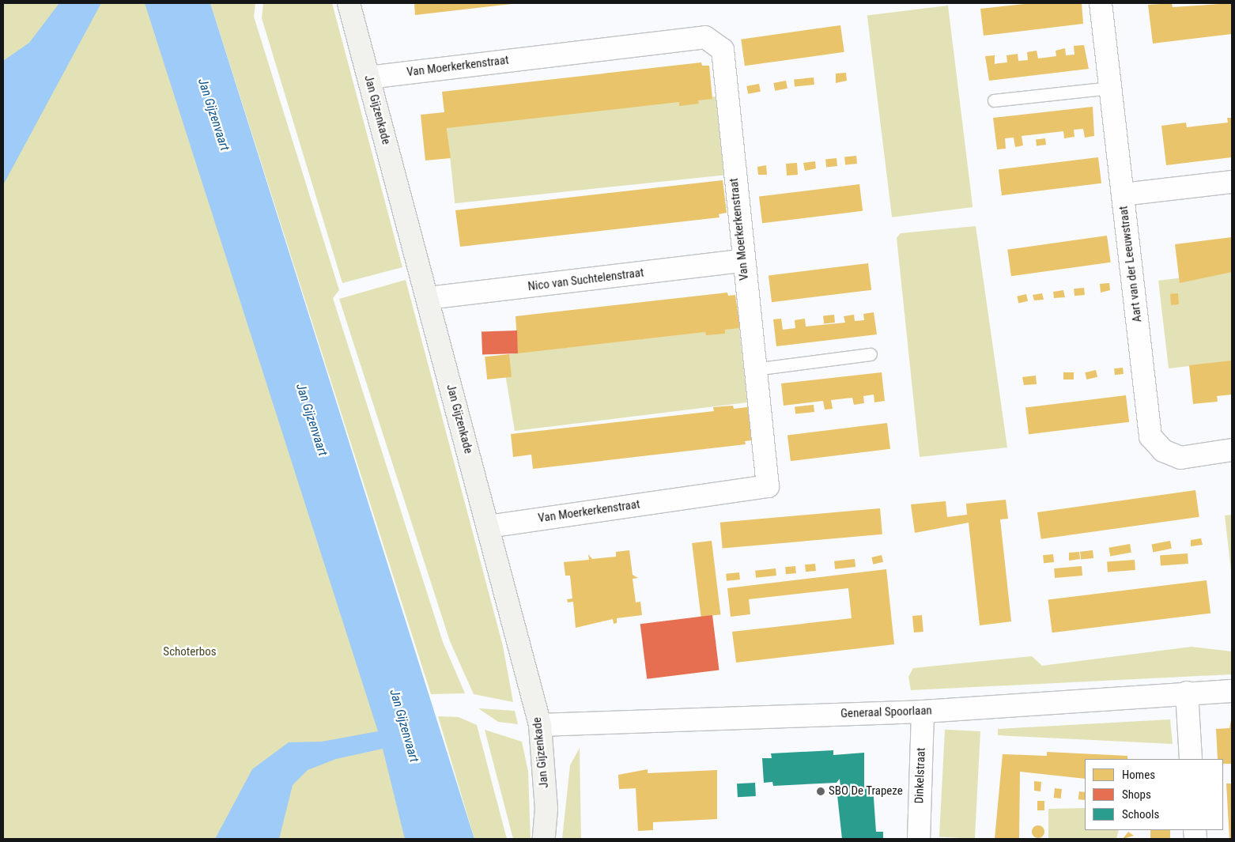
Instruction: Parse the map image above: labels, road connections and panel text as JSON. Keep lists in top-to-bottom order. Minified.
{"streets":{"street":["Van Moerkerkenstraat","Jan Gijzenkade","Aart van der Leeuwstraat","Nico van Suchtelenstraat","Generaal Spoorlaan","Dinkelstraat"]},"crossings":[["Van Moerkerkenstraat","Jan Gijzenkade"],["Van Moerkerkenstraat","Nico van Suchtelenstraat"],["Jan Gijzenkade","Nico van Suchtelenstraat"],["Jan Gijzenkade","Generaal Spoorlaan"],["Generaal Spoorlaan","Dinkelstraat"]],"water":["Jan Gijzenvaart"],"parks":["Schoterbos"],"places":["SBO De Trapeze"],"legend":["Homes","Shops","Schools"]}
